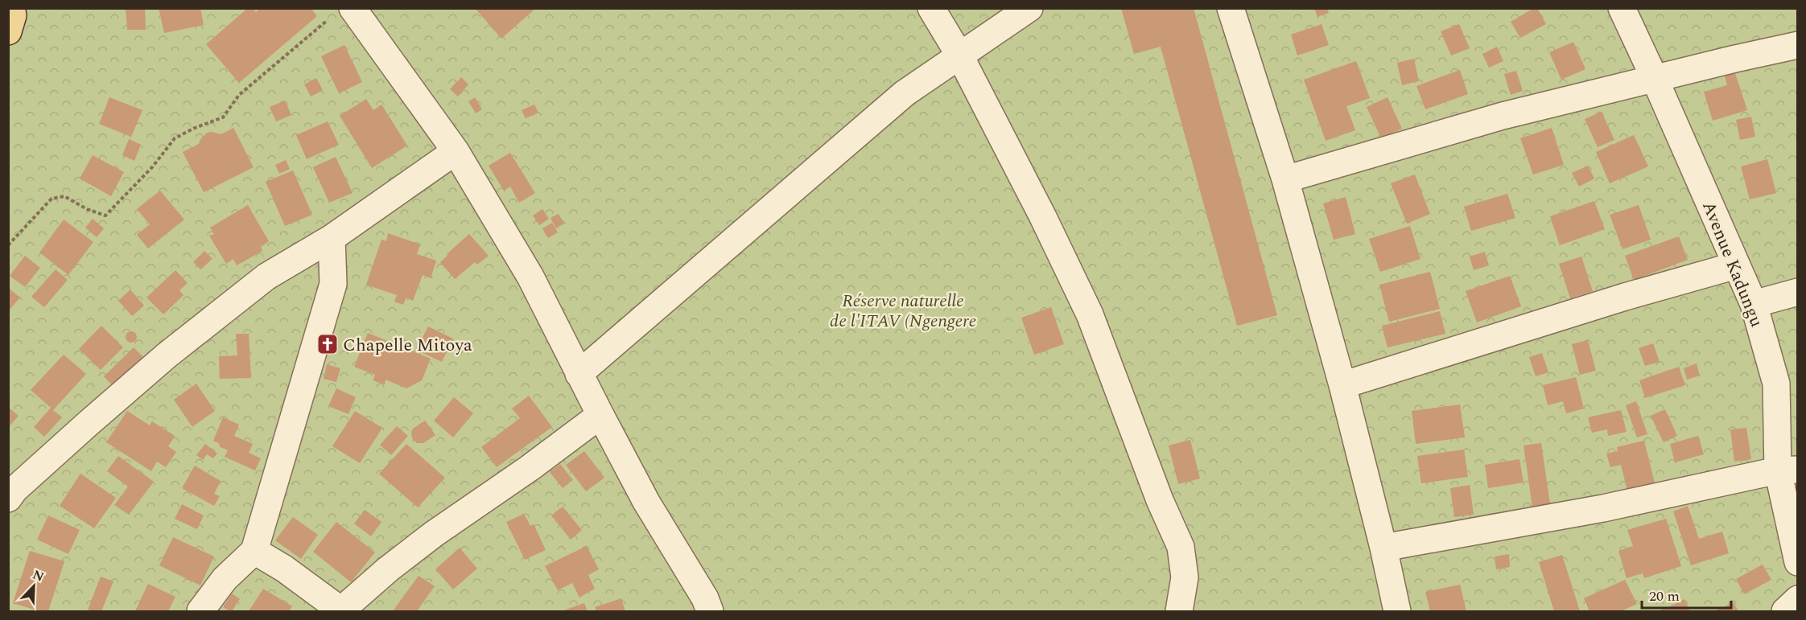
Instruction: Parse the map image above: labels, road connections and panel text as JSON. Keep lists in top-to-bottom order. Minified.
{"streets":{"street":["Avenue Kadungu"]},"parks":["Réserve naturelle de l'ITAV (Ngengere"],"places":{"church":["Chapelle Mitoya"]},"scale_bar":"20 m","north":"top right"}
